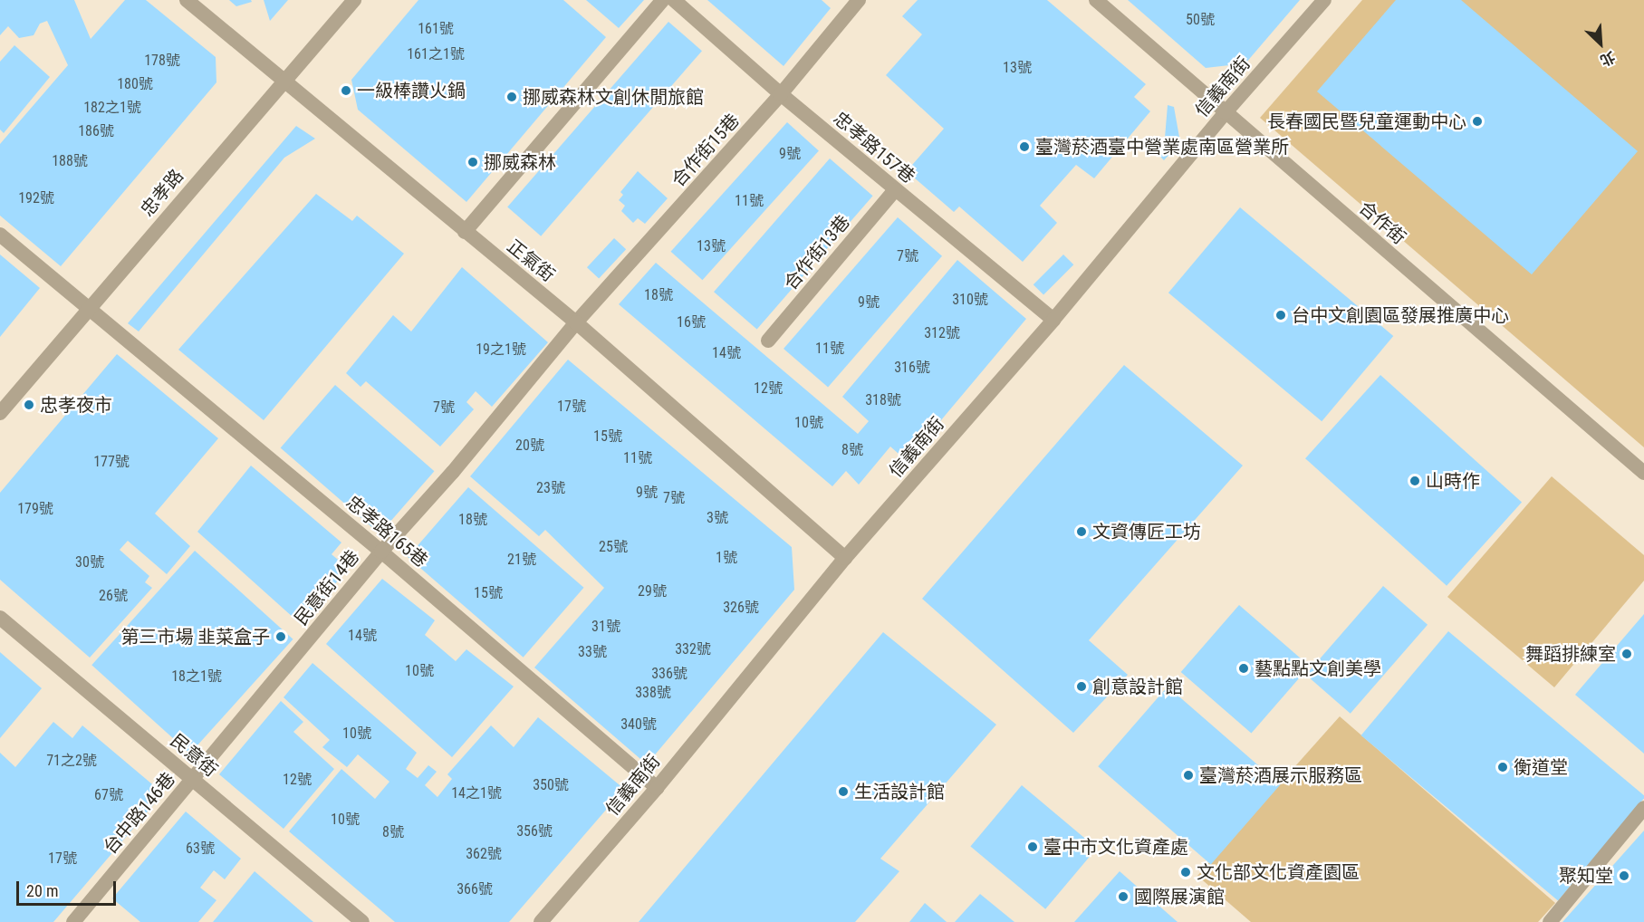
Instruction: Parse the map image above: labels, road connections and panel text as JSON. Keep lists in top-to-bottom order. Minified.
{"streets":{"street":["信義南街","忠孝路157巷","合作街15巷","忠孝路","合作街","合作街13巷","正氣街","忠孝路165巷","民意街14巷","民意街","台中路146巷"]},"crossings":[["信義南街","忠孝路157巷"],["信義南街","合作街"],["信義南街","正氣街"],["信義南街","忠孝路165巷"],["忠孝路157巷","合作街15巷"],["忠孝路157巷","合作街13巷"],["合作街15巷","正氣街"],["合作街15巷","民意街14巷"],["忠孝路","正氣街"],["忠孝路","忠孝路165巷"],["正氣街","民意街14巷"],["忠孝路165巷","民意街14巷"],["民意街14巷","民意街"],["民意街14巷","台中路146巷"],["民意街","台中路146巷"]],"places":["一級棒讚火鍋","挪威森林文創休閒旅館","長春國民暨兒童運動中心","臺灣菸酒臺中營業處南區營業所","挪威森林","台中文創園區發展推廣中心","忠孝夜市","山時作","文資傳匠工坊","第三市場 韭菜盒子","舞蹈排練室","藝點點文創美學","創意設計館","衡道堂","臺灣菸酒展示服務區","生活設計館","臺中市文化資產處","文化部文化資產園區","聚知堂","國際展演館"],"house_numbers":["50號","161號","161之1號","178號","13號","180號","182之1號","186號","9號","188號","192號","11號","13號","7號","18號","310號","9號","16號","312號","11號","19之1號","14號","316號","12號","318號","17號","7號","10號","15號","20號","8號","11號","177號","23號","9號","7號","179號","3號","18號","25號","1號","21號","30號","29號","15號","26號","326號","31號","14號","332號","33號","10號","336號","18之1號","338號","340號","10號","71之2號","12號","350號","14之1號","67號","10號","356號","8號","63號","362號","17號","366號"],"scale_bar":"20 m","north":"bottom right"}
